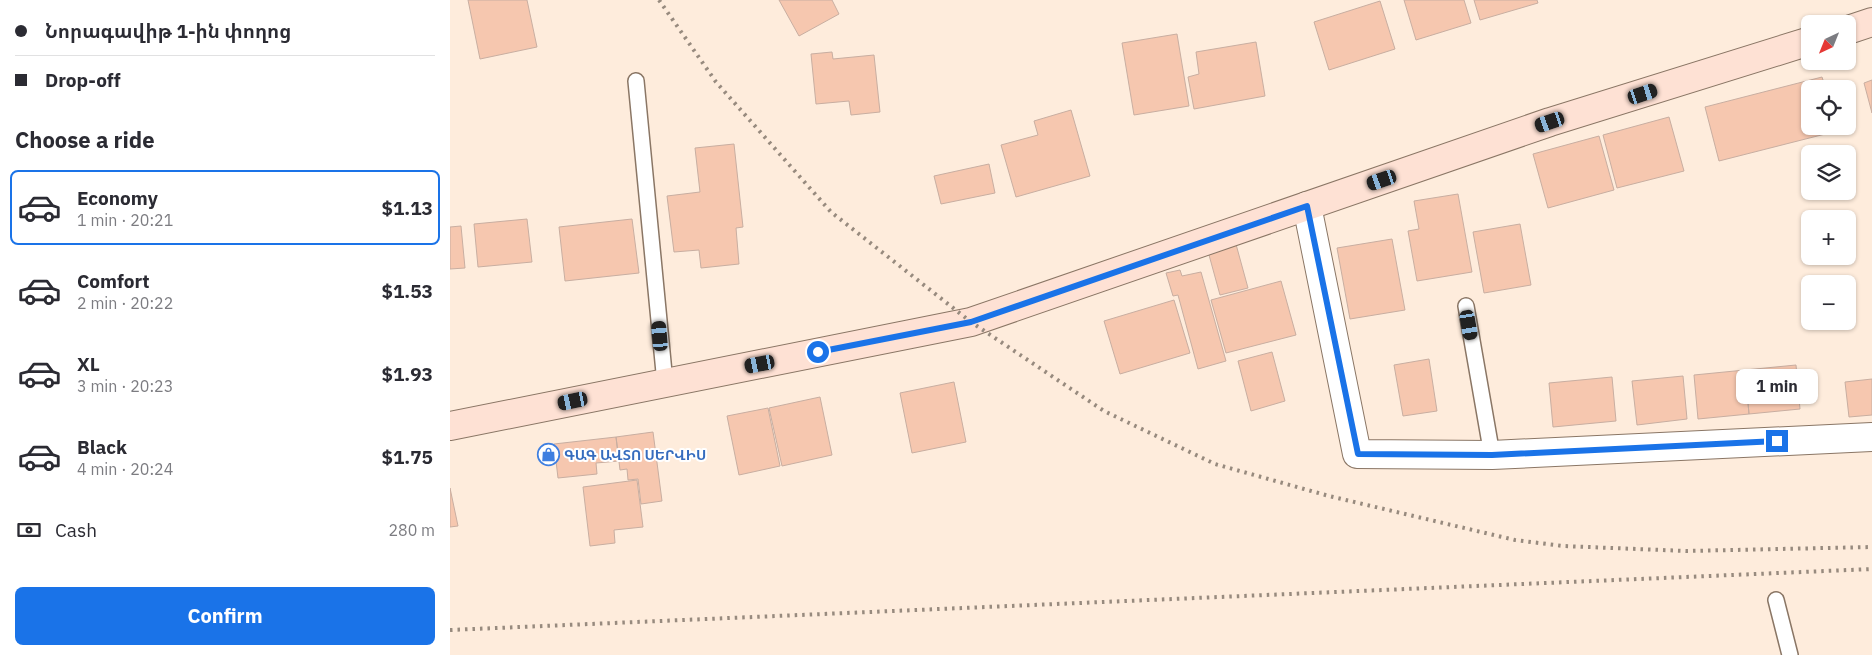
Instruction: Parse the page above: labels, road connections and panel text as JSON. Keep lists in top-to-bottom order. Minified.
{"places":{"shop":["ԳԱԳ ԱՎՏՈ ՍԵՐՎԻՍ"]},"north":"bottom left","page":{"banner":["Նորագավիթ 1-ին փողոց","Drop-off"],"map_buttons":["+","−"],"heading":"Choose a ride","list":[{"name":"Economy","note":"1 min · 20:21","value":"$1.13"},{"name":"Comfort","note":"2 min · 20:22","value":"$1.53"},{"name":"XL","note":"3 min · 20:23","value":"$1.93"},{"name":"Black","note":"4 min · 20:24","value":"$1.75"}],"bubble":"1 min","pay":["Cash","280 m"],"buttons":"Confirm"}}
